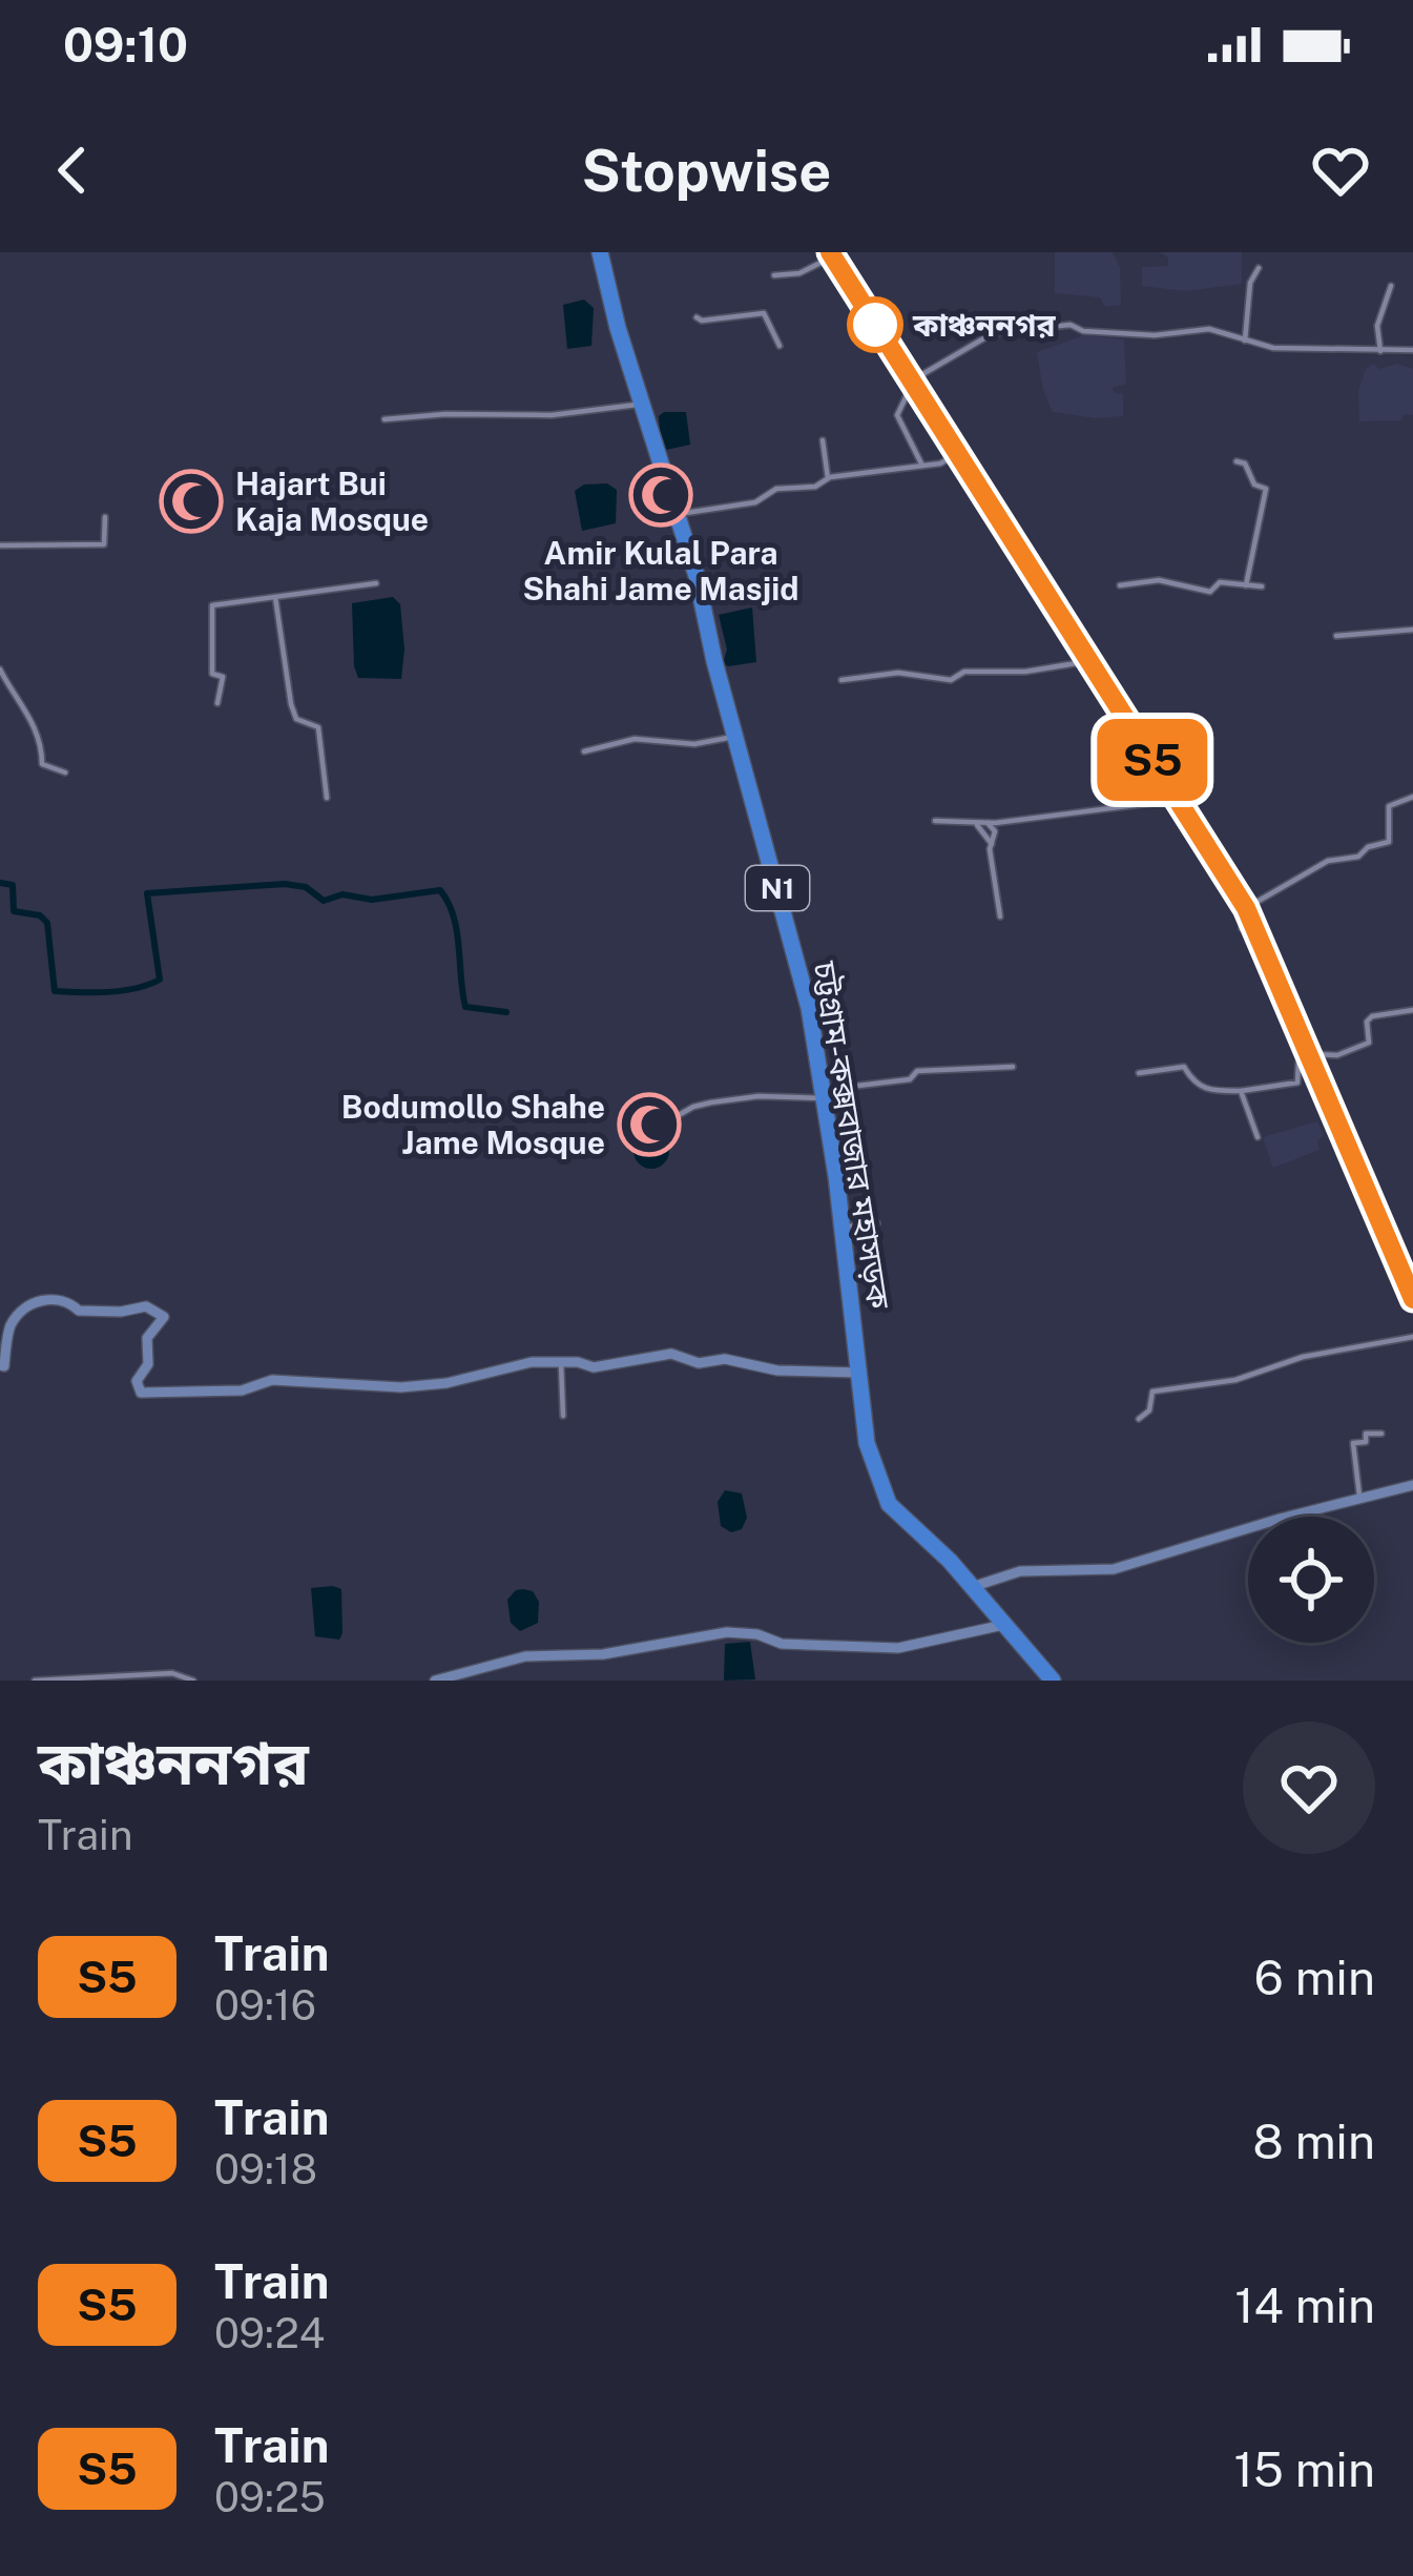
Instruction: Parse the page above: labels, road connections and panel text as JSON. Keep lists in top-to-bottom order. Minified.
{"streets":{"highway":["N1","চট্টগ্রাম-কক্সবাজার মহাসড়ক"]},"places":{"other":["কাঞ্চননগর"],"mosque":["Amir Kulal Para Shahi Jame Masjid","Hajart Bui Kaja Mosque","Bodumollo Shahe Jame Mosque"]},"page":{"status":"09:10","header":"Stopwise","on_map":"S5","heading":["কাঞ্চননগর","Train"],"list":[{"mark":"S5","name":"Train","note":"09:16","value":"6 min"},{"mark":"S5","name":"Train","note":"09:18","value":"8 min"},{"mark":"S5","name":"Train","note":"09:24","value":"14 min"},{"mark":"S5","name":"Train","note":"09:25","value":"15 min"}]}}
